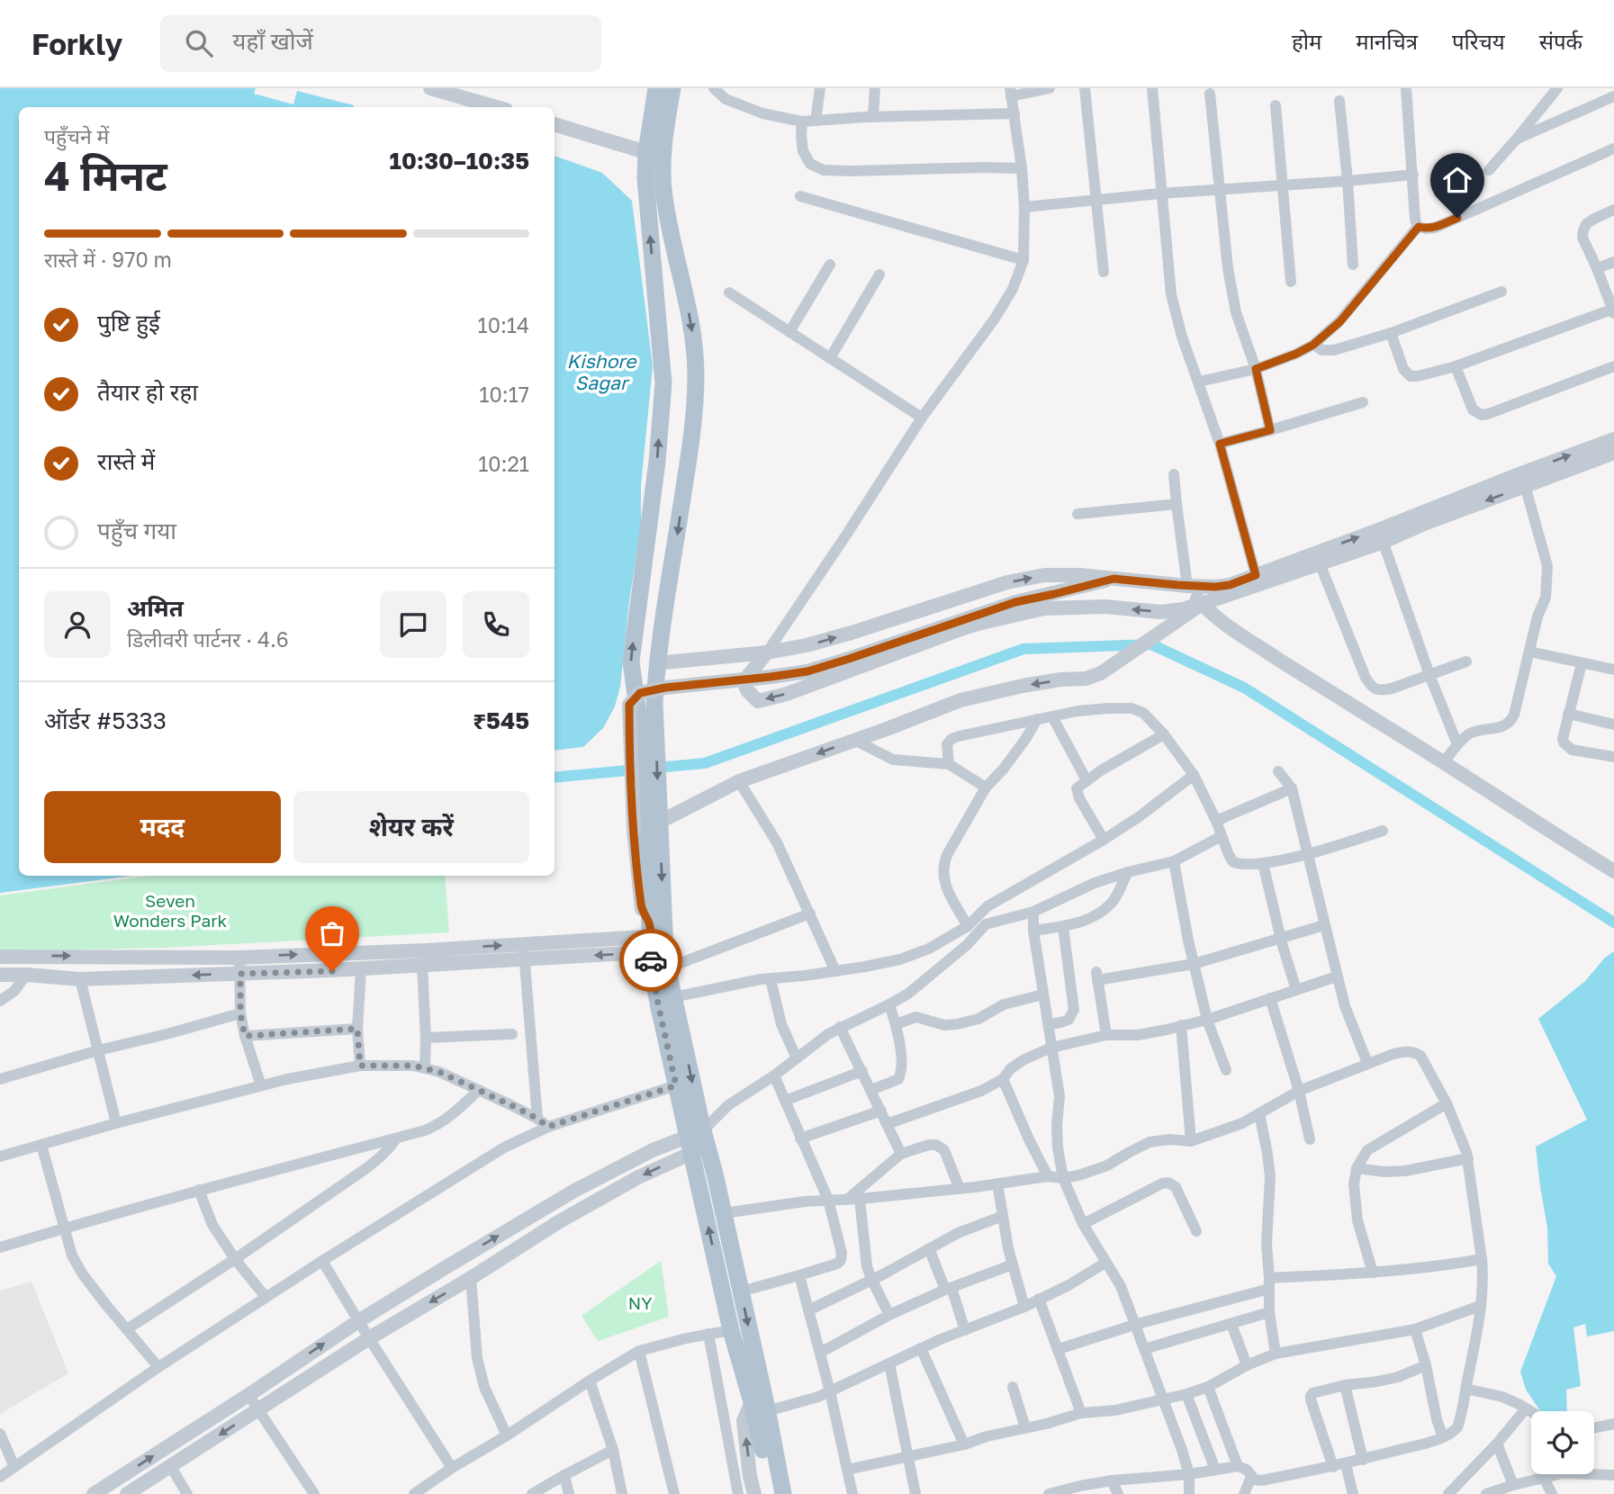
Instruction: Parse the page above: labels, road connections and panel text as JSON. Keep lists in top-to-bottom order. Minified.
{"water":["Kishore Sagar"],"parks":["Seven Wonders Park","NY"],"page":{"header":"Forkly","search":"यहाँ खोजें","nav":["होम","मानचित्र","परिचय","संपर्क"],"heading":["4 मिनट","पहुँचने में","10:30–10:35"],"panel":["अमित","डिलीवरी पार्टनर · 4.6","ऑर्डर #5333","₹545"],"bar":"रास्ते में · 970 m","list":[["पुष्टि हुई","10:14"],["तैयार हो रहा","10:17"],["रास्ते में","10:21"],"पहुँच गया"],"buttons":["मदद","शेयर करें"]}}
